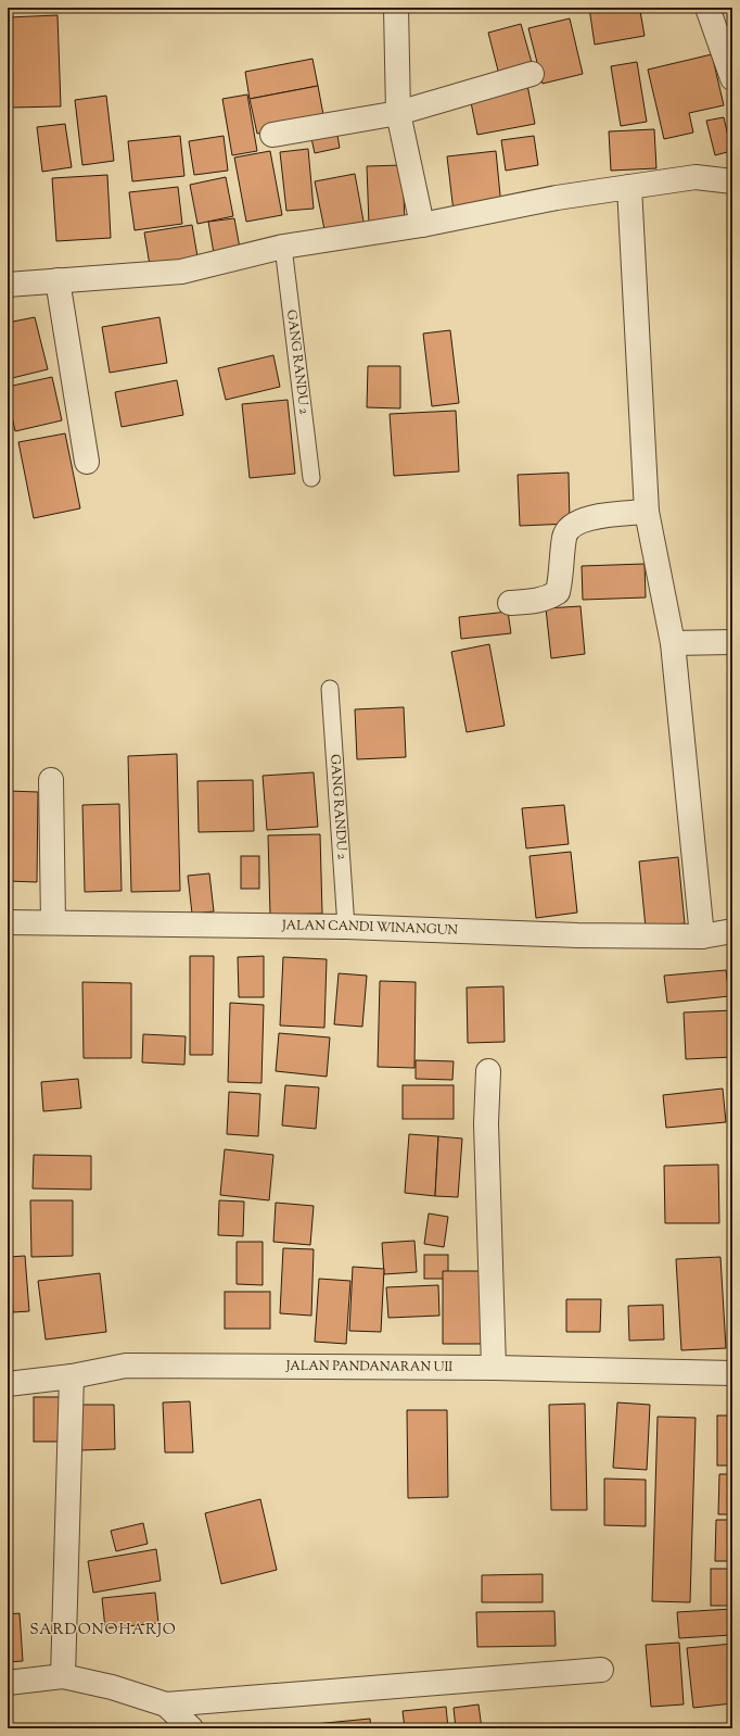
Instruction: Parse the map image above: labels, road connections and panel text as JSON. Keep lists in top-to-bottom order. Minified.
{"streets":{"street":["JALAN CANDI WINANGUN","JALAN PANDANARAN UII"],"lane":["GANG RANDU 2"]},"crossings":[["GANG RANDU 2","JALAN CANDI WINANGUN"]],"districts":["SARDONOHARJO"]}
